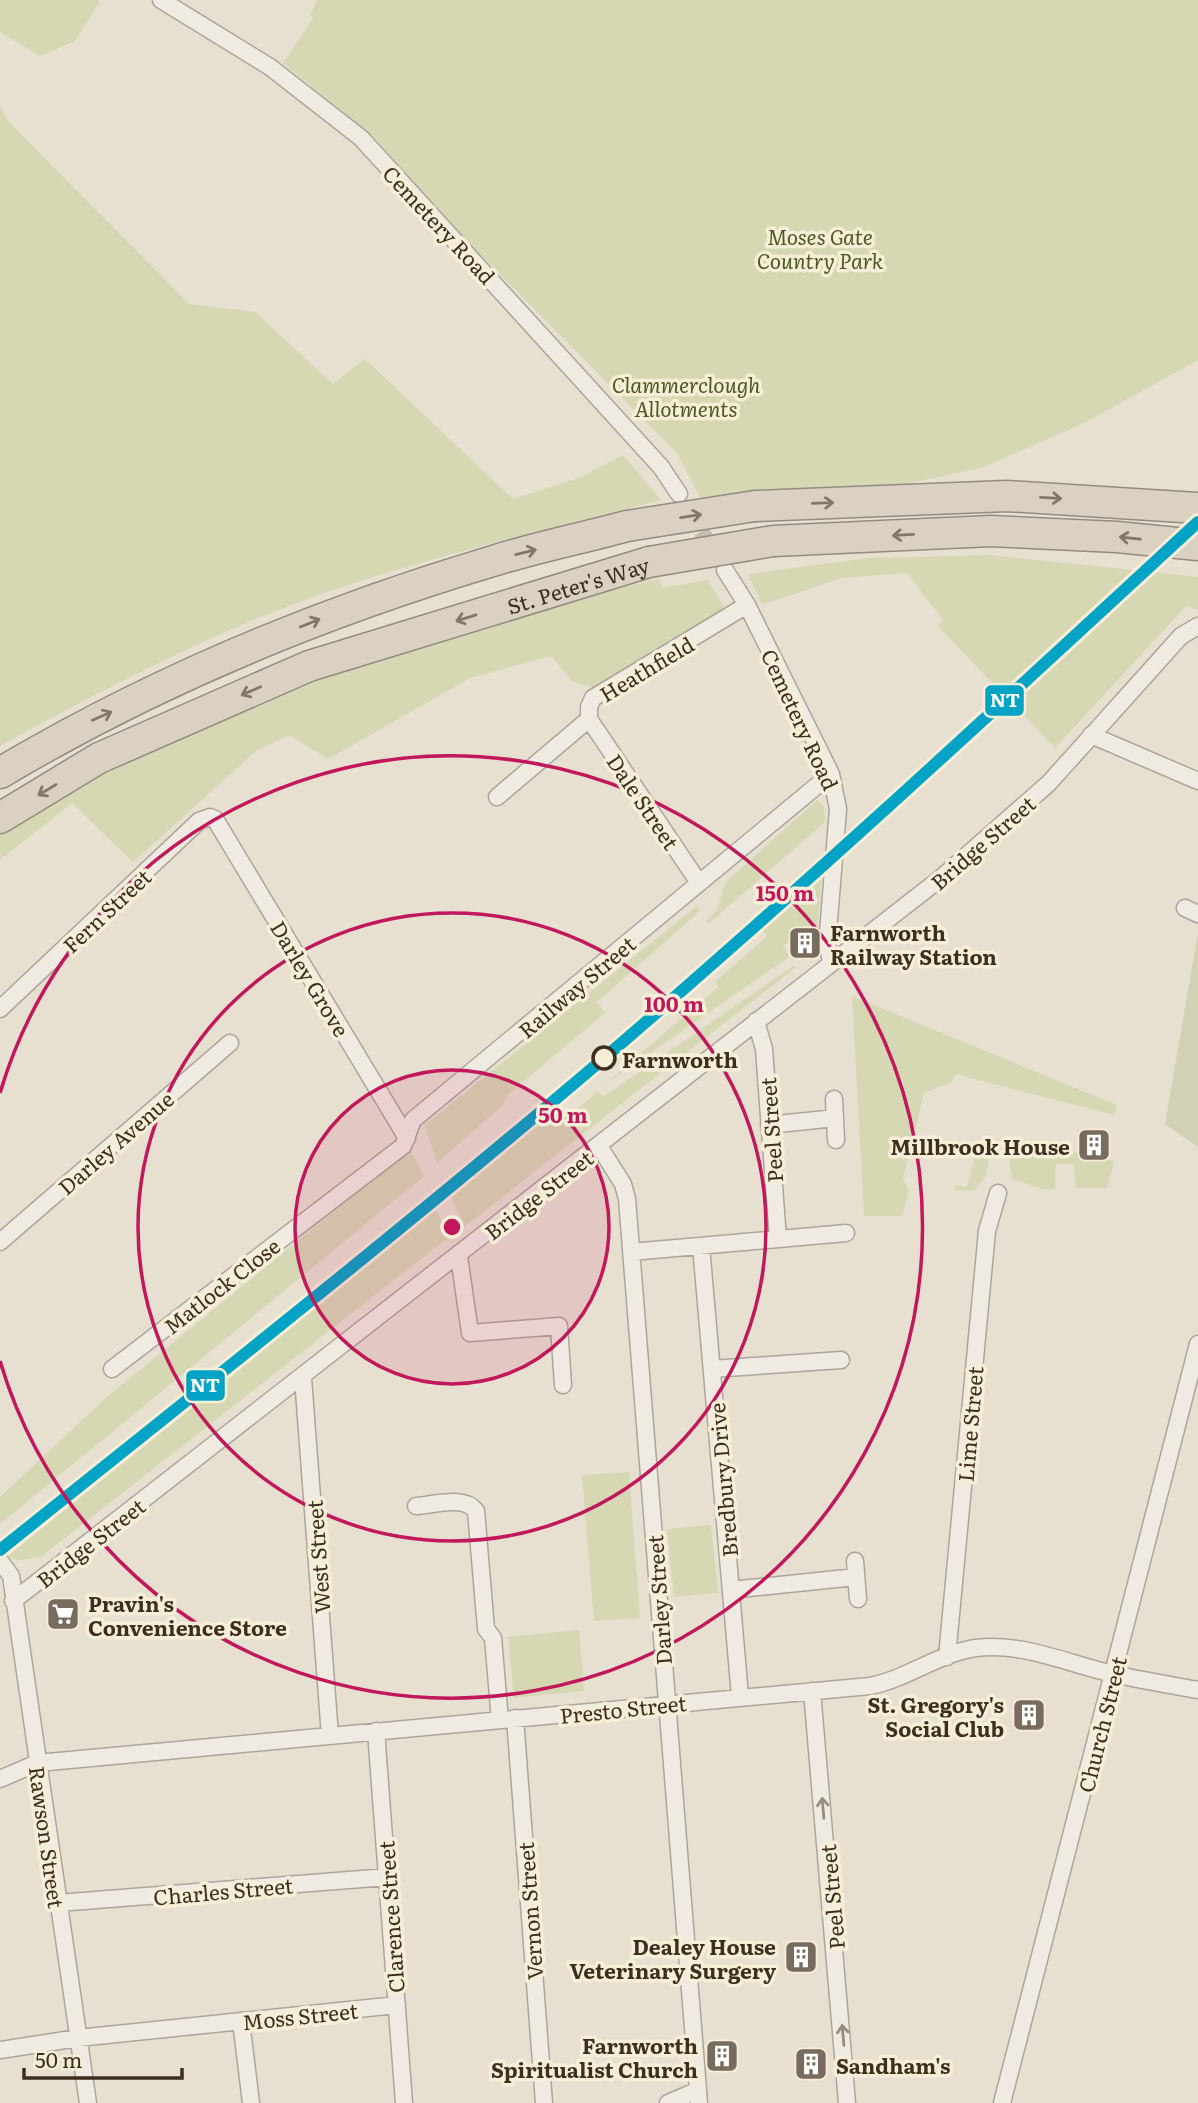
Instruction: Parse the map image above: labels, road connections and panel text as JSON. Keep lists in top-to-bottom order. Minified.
{"streets":{"highway":["St. Peter's Way"],"street":["Cemetery Road","Heathfield","Dale Street","Bridge Street","Fern Street","Darley Grove","Railway Street","Peel Street","Darley Avenue","Matlock Close","Lime Street","Bredbury Drive","West Street","Darley Street","Presto Street","Church Street","Rawson Street","Charles Street","Vernon Street","Clarence Street","Moss Street"]},"crossings":[["Cemetery Road","Heathfield"],["Cemetery Road","Bridge Street"],["Cemetery Road","Railway Street"],["Heathfield","Dale Street"],["Dale Street","Railway Street"],["Bridge Street","Peel Street"],["Bridge Street","West Street"],["Bridge Street","Darley Street"],["Bridge Street","Rawson Street"],["Fern Street","Darley Grove"],["Darley Grove","Railway Street"],["Railway Street","Matlock Close"],["Peel Street","Presto Street"],["Lime Street","Presto Street"],["Bredbury Drive","Presto Street"],["West Street","Presto Street"],["Darley Street","Presto Street"],["Presto Street","Church Street"],["Presto Street","Rawson Street"],["Presto Street","Vernon Street"],["Presto Street","Clarence Street"],["Rawson Street","Charles Street"],["Rawson Street","Moss Street"],["Charles Street","Clarence Street"],["Clarence Street","Moss Street"]],"one_way":["Peel Street"],"parks":["Moses Gate Country Park","Clammerclough Allotments"],"places":{"building":["Farnworth Railway Station","Millbrook House","St. Gregory's Social Club","Dealey House Veterinary Surgery","Farnworth Spiritualist Church","Sandham's"],"other":["Farnworth"],"supermarket":["Pravin's Convenience Store"]},"lines":["transit line NT"],"scale_bar":"50 m","rings":["150 m","100 m","50 m"]}
